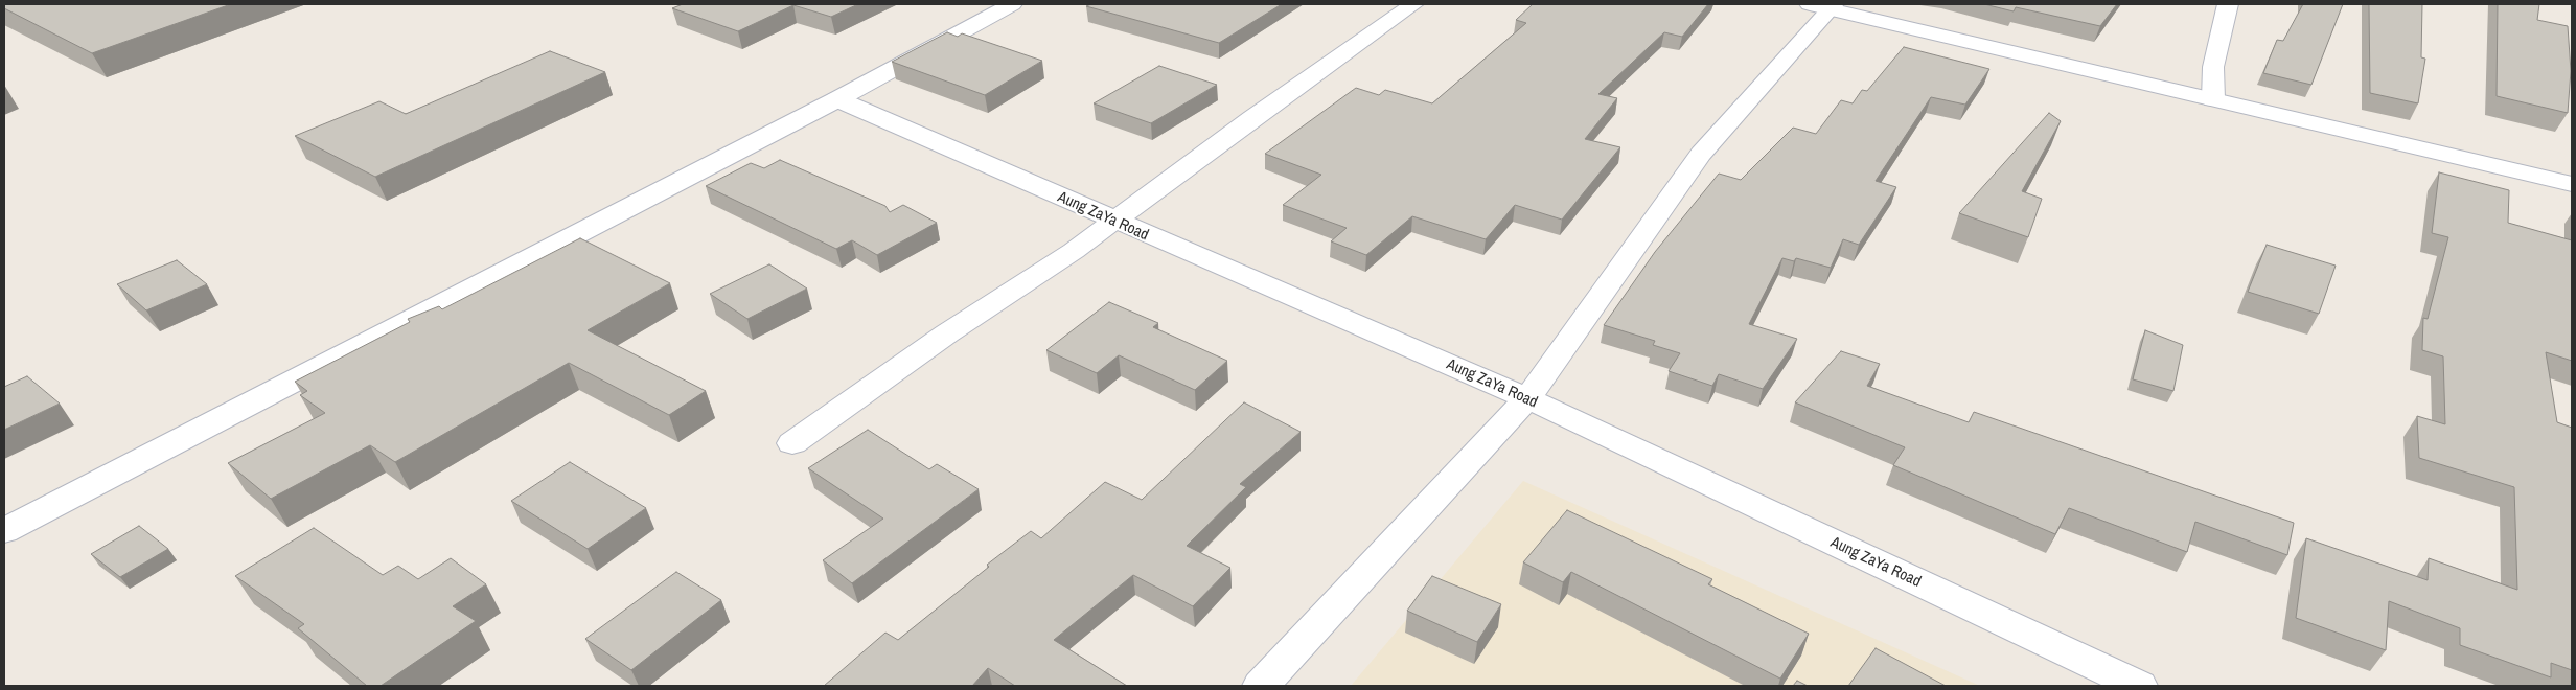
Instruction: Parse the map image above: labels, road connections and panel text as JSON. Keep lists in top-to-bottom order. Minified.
{"streets":{"street":["Aung ZaYa Road"]}}
